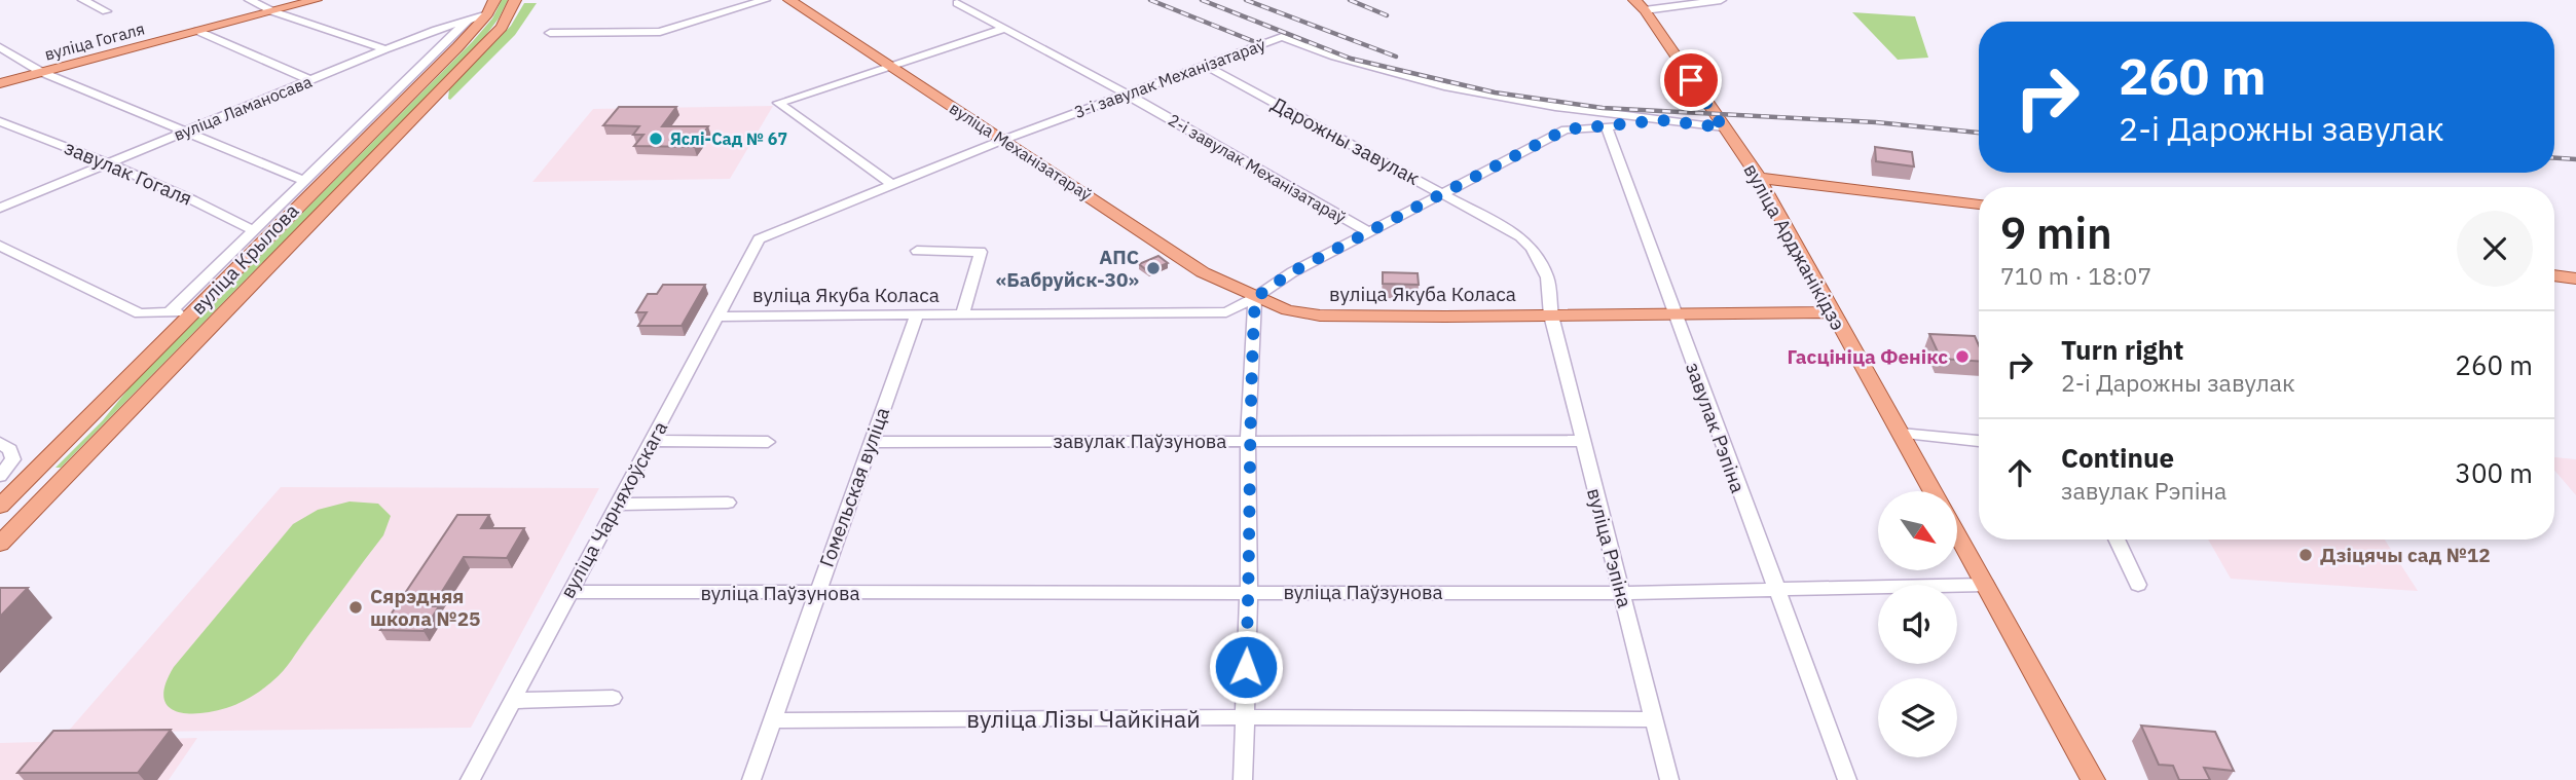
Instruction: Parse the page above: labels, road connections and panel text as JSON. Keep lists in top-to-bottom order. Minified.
{"streets":{"main road":["вуліца Гогаля","вуліца Механізатараў","вуліца Арджанікідзэ","вуліца Крылова","вуліца Якуба Коласа"],"street":["3-і завулак Механізатараў","вуліца Ламаносава","Дарожны завулак","2-і завулак Механізатараў","завулак Гогаля","завулак Рэпіна","завулак Паўзунова","Гомельская вуліца","вуліца Чарняхоўскага","вуліца Рэпіна","вуліца Паўзунова","вуліца Лізы Чайкінай"]},"crossings":[["3-і завулак Механізатараў","Дарожны завулак"],["3-і завулак Механізатараў","вуліца Механізатараў"],["3-і завулак Механізатараў","2-і завулак Механізатараў"],["3-і завулак Механізатараў","вуліца Арджанікідзэ"],["3-і завулак Механізатараў","вуліца Чарняхоўскага"],["вуліца Ламаносава","завулак Гогаля"],["вуліца Ламаносава","вуліца Крылова"],["Дарожны завулак","вуліца Якуба Коласа"],["Дарожны завулак","вуліца Рэпіна"],["вуліца Механізатараў","вуліца Якуба Коласа"],["вуліца Арджанікідзэ","вуліца Якуба Коласа"],["вуліца Якуба Коласа","завулак Рэпіна"],["вуліца Якуба Коласа","Гомельская вуліца"],["вуліца Якуба Коласа","вуліца Чарняхоўскага"],["вуліца Якуба Коласа","вуліца Рэпіна"],["завулак Рэпіна","вуліца Паўзунова"],["завулак Паўзунова","Гомельская вуліца"],["завулак Паўзунова","вуліца Рэпіна"],["Гомельская вуліца","вуліца Паўзунова"],["Гомельская вуліца","вуліца Лізы Чайкінай"],["вуліца Чарняхоўскага","вуліца Паўзунова"],["вуліца Рэпіна","вуліца Паўзунова"],["вуліца Рэпіна","вуліца Лізы Чайкінай"]],"places":["Яслі-Сад № 67","АПС «Бабруйск-30»","Гасцініца Фенікс","Дзіцячы сад №12","Сярэдняя школа №25"],"north":"bottom right","page":{"turn":["260 m","2-і Дарожны завулак"],"heading":["9 min","710 m · 18:07"],"list":[{"name":"Turn right","note":"2-і Дарожны завулак","value":"260 m"},{"name":"Continue","note":"завулак Рэпіна","value":"300 m"}]}}
